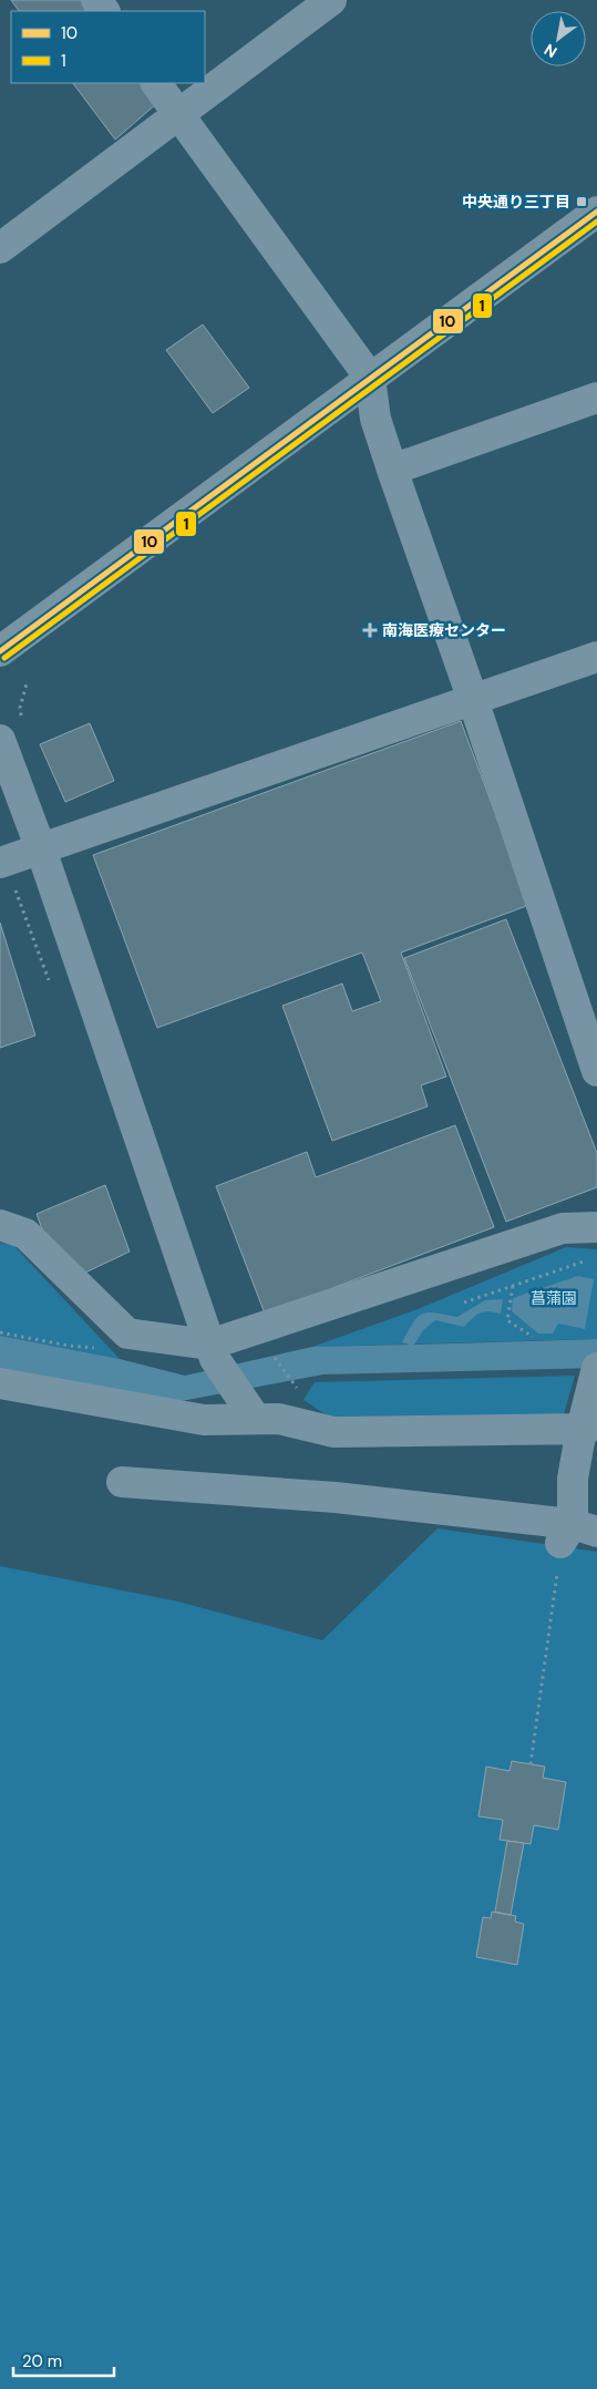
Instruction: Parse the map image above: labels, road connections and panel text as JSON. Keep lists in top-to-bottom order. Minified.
{"parks":["菖蒲園"],"places":{"transit":["中央通り三丁目"],"health":["南海医療センター"]},"lines":["transit line 10","transit line 1"],"legend":["10","1"],"scale_bar":"20 m","north":"bottom left"}
